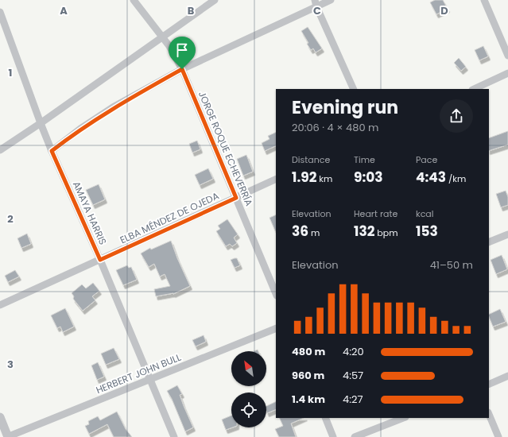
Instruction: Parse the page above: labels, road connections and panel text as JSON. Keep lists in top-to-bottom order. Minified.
{"streets":{"street":["JORGE ROQUE ECHEVERRÍA","AMAYA HARRIS","ELBA MÉNDEZ DE OJEDA","HERBERT JOHN BULL"]},"crossings":[["JORGE ROQUE ECHEVERRÍA","ELBA MÉNDEZ DE OJEDA"],["AMAYA HARRIS","ELBA MÉNDEZ DE OJEDA"],["AMAYA HARRIS","HERBERT JOHN BULL"]],"north":"top left","page":{"heading":["Evening run","20:06 · 4 × 480 m"],"stats":[["Distance","1.92 km"],["Time","9:03"],["Pace","4:43 /km"],["Elevation","36 m"],["Heart rate","132 bpm"],["kcal","153"]],"chart":["Elevation","41–50 m"],"list":[{"name":"480 m","note":"4:20"},{"name":"960 m","note":"4:57"},{"name":"1.4 km","note":"4:27"}]},"grid":{"columns":["A","B","C","D"],"rows":["1","2","3"]}}
